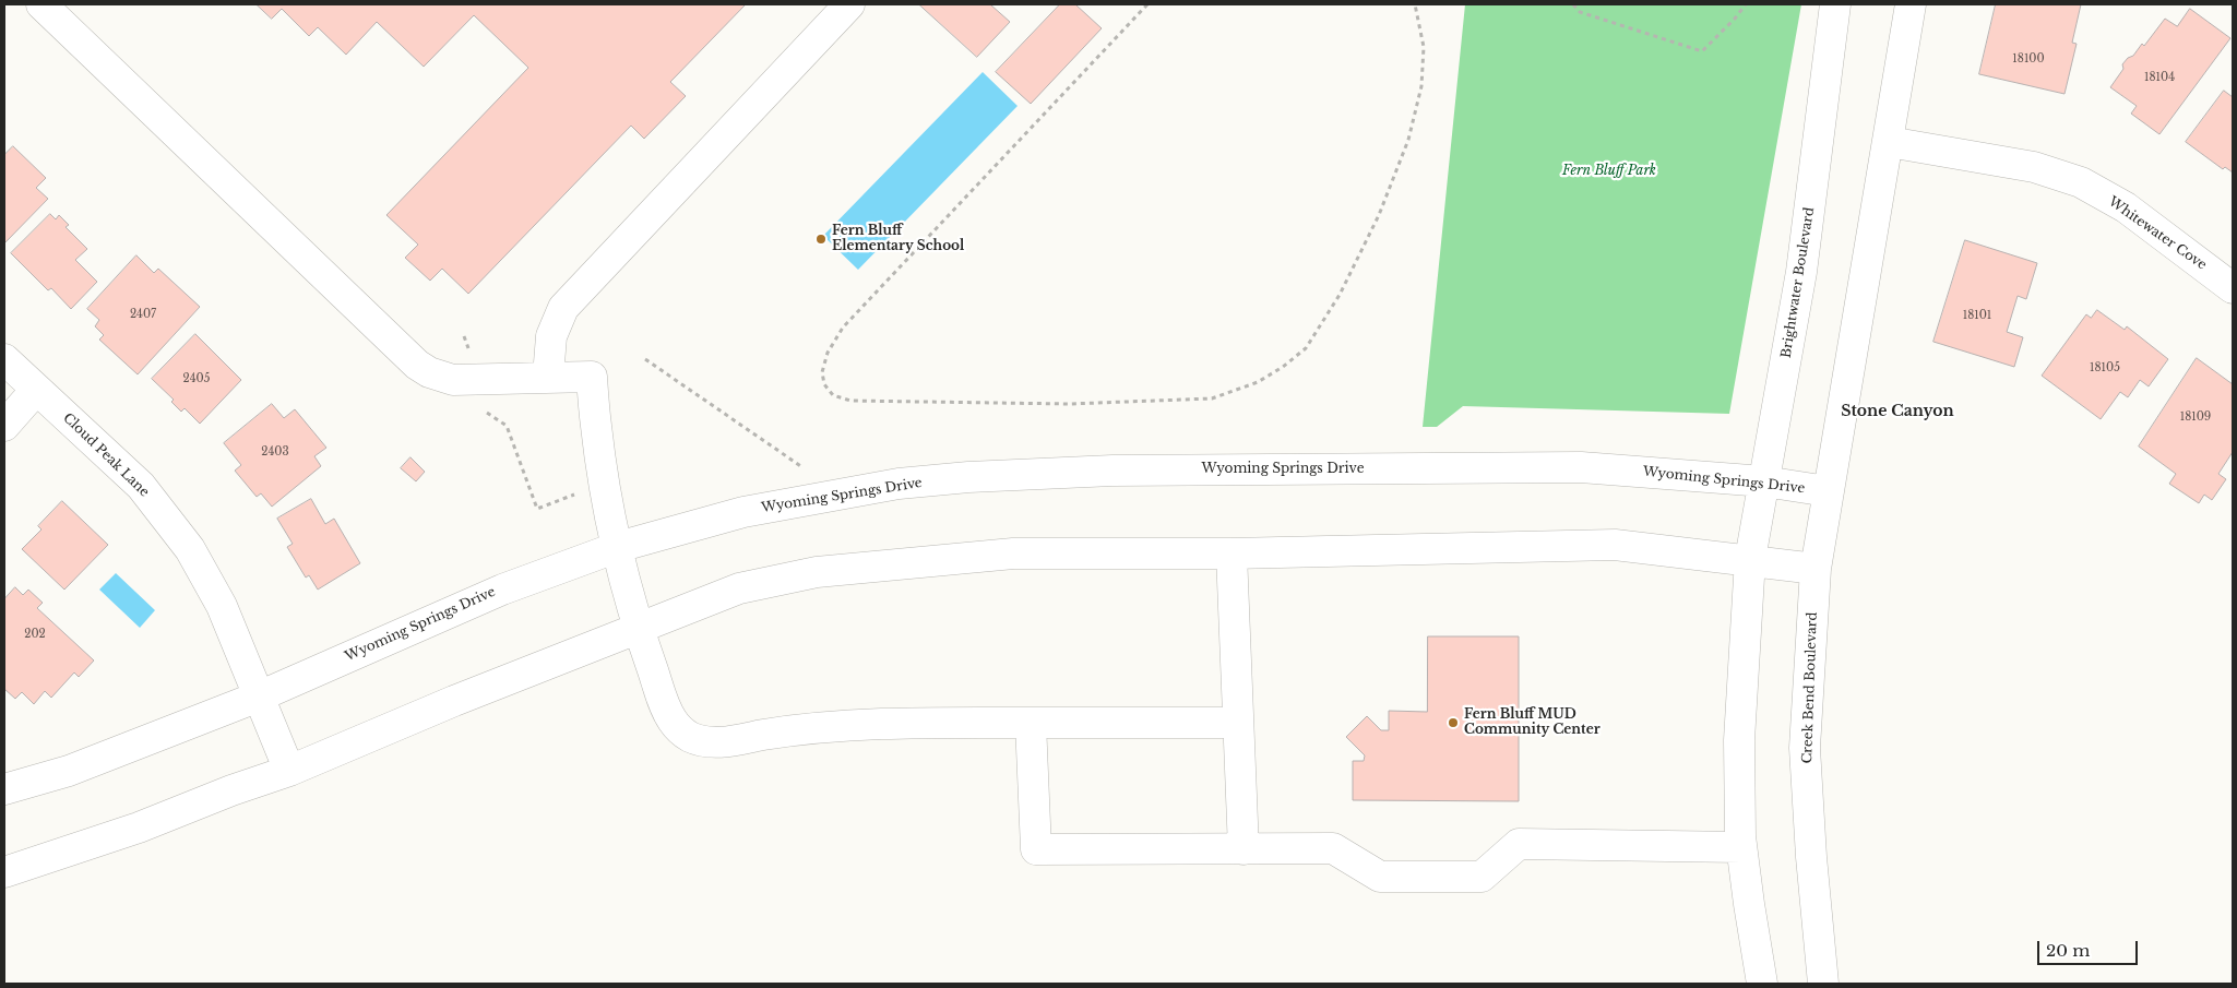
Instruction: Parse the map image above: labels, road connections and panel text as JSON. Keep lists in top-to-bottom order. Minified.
{"streets":{"street":["Whitewater Cove","Brightwater Boulevard","Cloud Peak Lane","Wyoming Springs Drive","Creek Bend Boulevard"]},"crossings":[["Brightwater Boulevard","Wyoming Springs Drive"],["Cloud Peak Lane","Wyoming Springs Drive"],["Wyoming Springs Drive","Creek Bend Boulevard"]],"districts":["Stone Canyon"],"parks":["Fern Bluff Park"],"places":["Fern Bluff Elementary School","Fern Bluff MUD Community Center"],"house_numbers":["18100","18104","2407","18101","18105","2405","18109","2403","202"],"scale_bar":"20 m"}
